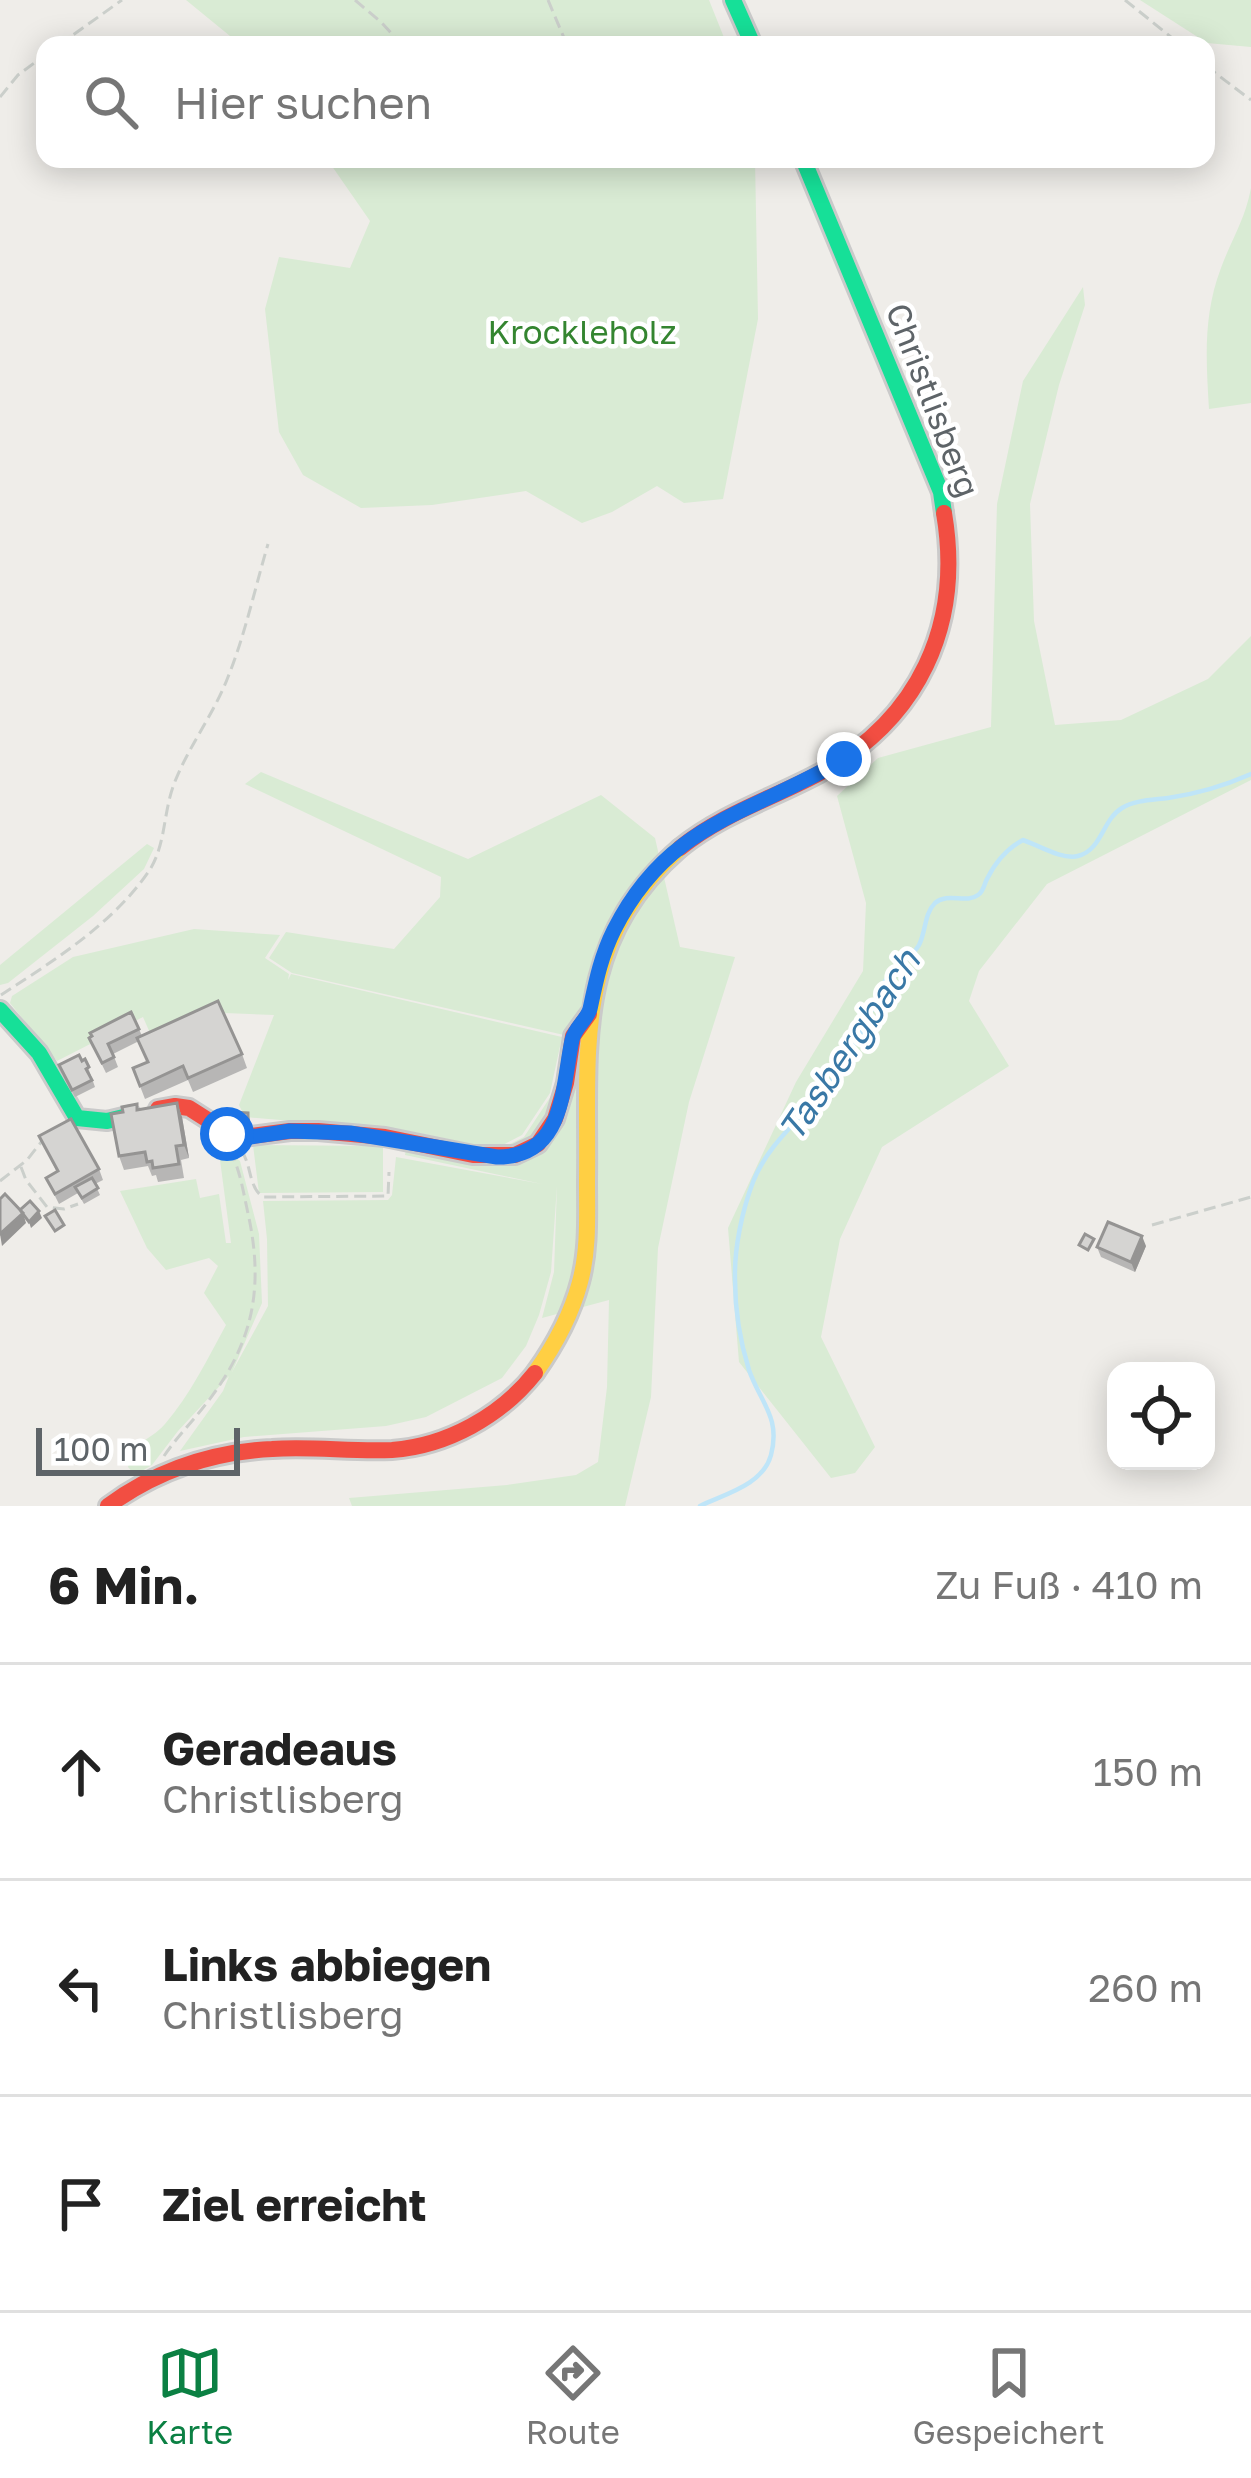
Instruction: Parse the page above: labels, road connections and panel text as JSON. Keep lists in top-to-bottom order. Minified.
{"streets":{"main road":["Christlisberg"]},"water":["Tasbergbach"],"parks":["Krockleholz"],"scale_bar":"100 m","page":{"search":"Hier suchen","scale":"100 m","heading":["6 Min.","Zu Fuß · 410 m"],"list":[["Geradeaus","Christlisberg","150 m"],["Links abbiegen","Christlisberg","260 m"],"Ziel erreicht"],"nav":["Karte","Route","Gespeichert"]}}
